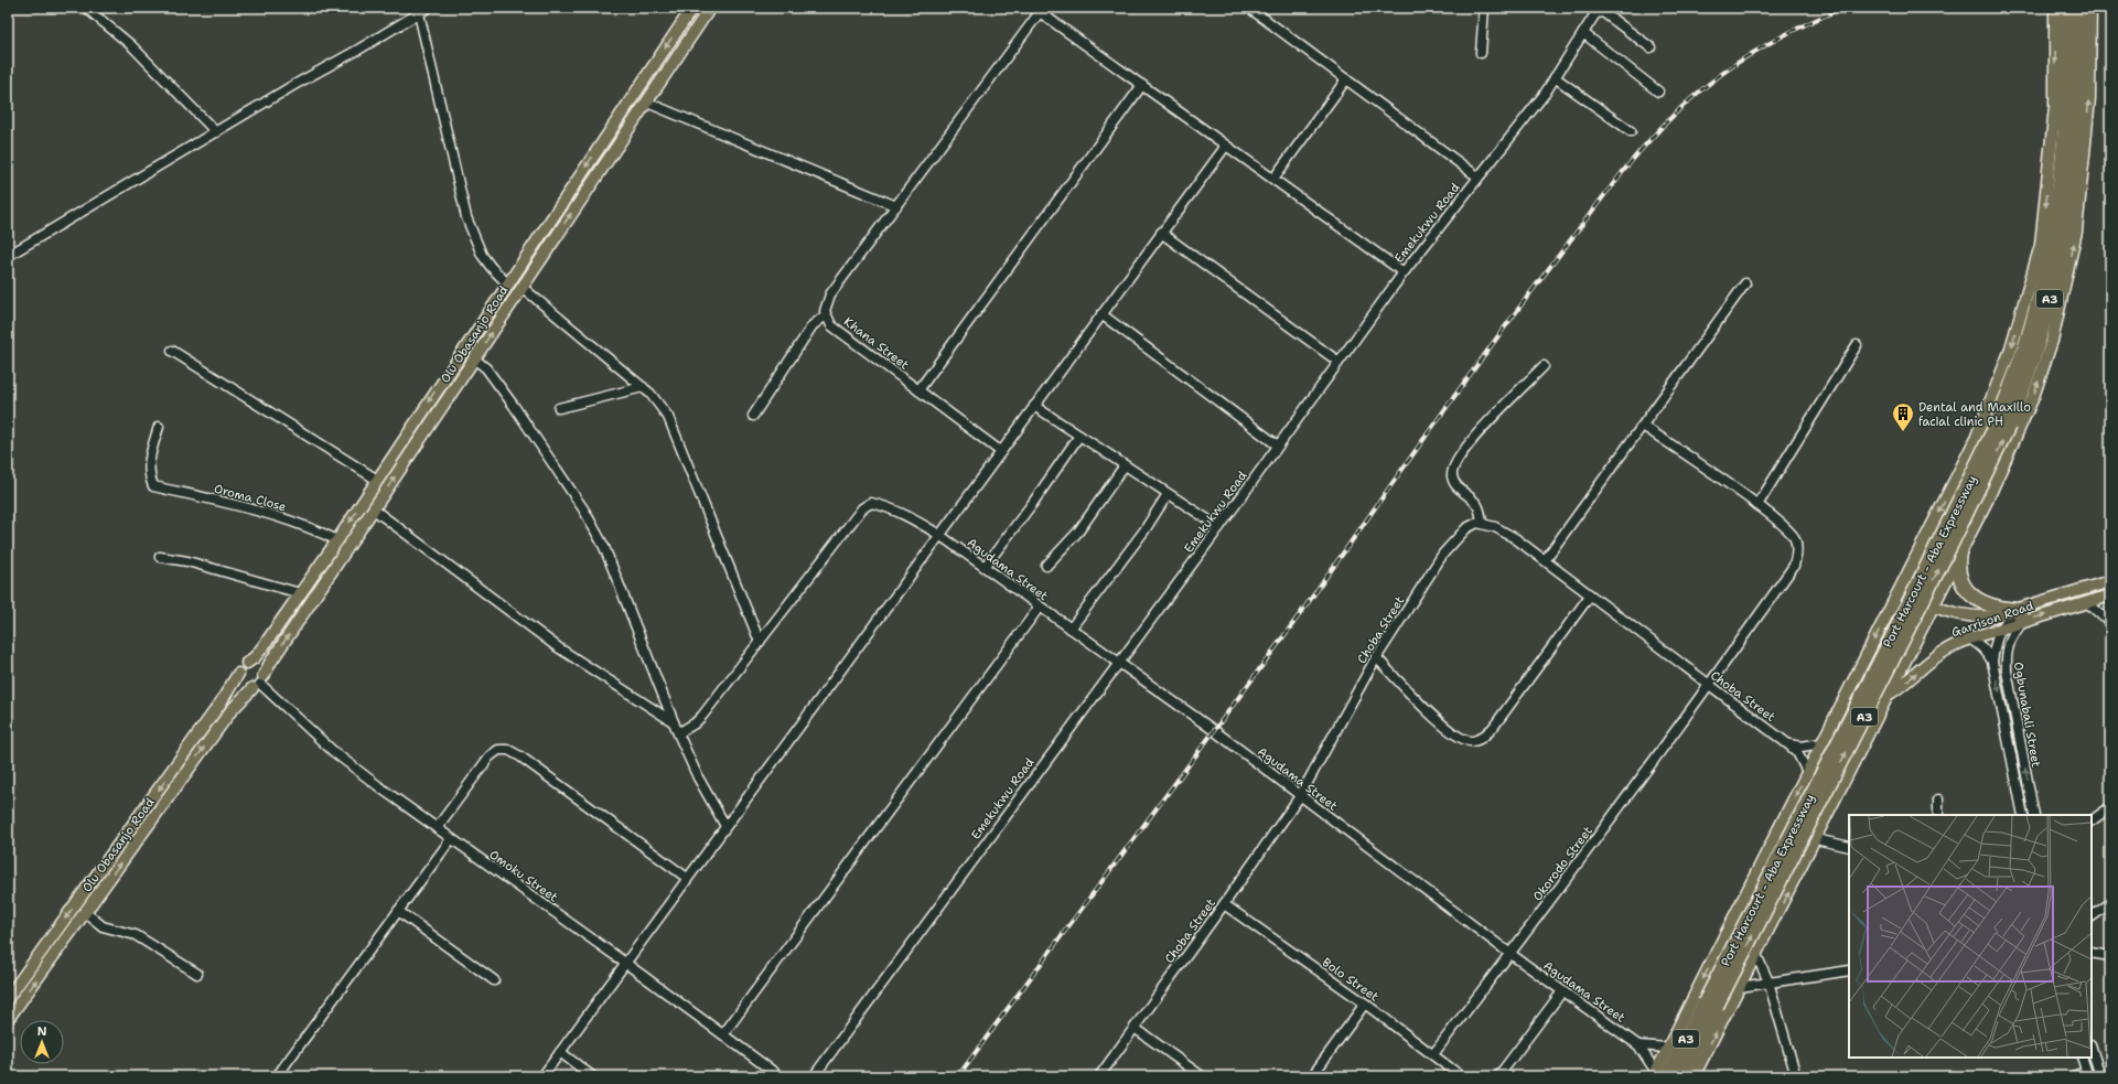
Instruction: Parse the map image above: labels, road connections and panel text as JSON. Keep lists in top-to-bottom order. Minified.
{"streets":{"highway":["A3","Port Harcourt - Aba Expressway"],"main road":["Olu Obasanjo Road","Garrison Road"],"street":["Emekukwu Road","Khana Street","Oroma Close","Agudama Street","Choba Street","Ogbunabali Street","Okorodo Street","Omoku Street","Bolo Street"]},"crossings":[["Emekukwu Road","Agudama Street"],["Olu Obasanjo Road","Oroma Close"],["Olu Obasanjo Road","Omoku Street"],["Agudama Street","Choba Street"],["Agudama Street","Okorodo Street"],["Garrison Road","Ogbunabali Street"],["Choba Street","Okorodo Street"],["Choba Street","Bolo Street"],["Okorodo Street","Bolo Street"]],"places":{"building":["Dental and Maxillo facial clinic PH"]},"north":"top"}
